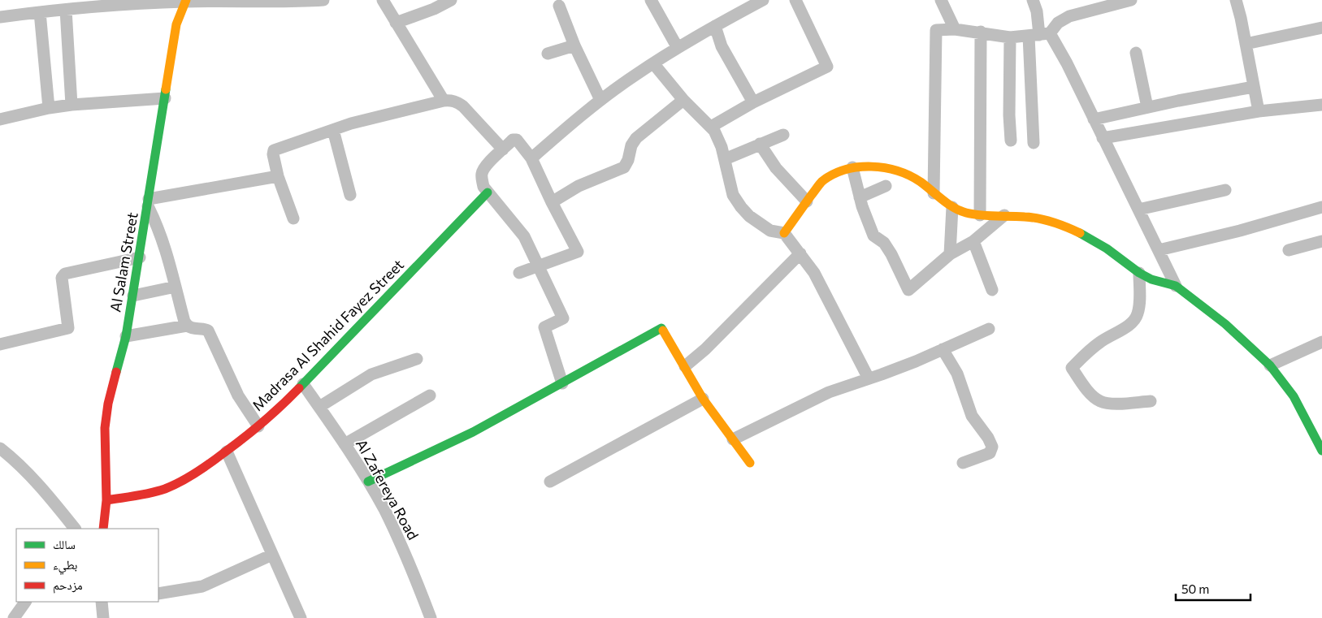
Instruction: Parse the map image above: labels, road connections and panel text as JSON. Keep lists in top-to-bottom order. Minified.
{"streets":{"street":["Al Salam Street","Madrasa Al Shahid Fayez Street","Al Zafereya Road"]},"crossings":[["Al Salam Street","Madrasa Al Shahid Fayez Street"],["Madrasa Al Shahid Fayez Street","Al Zafereya Road"]],"legend":["سالك","بطيء","مزدحم"],"scale_bar":"50 m"}
